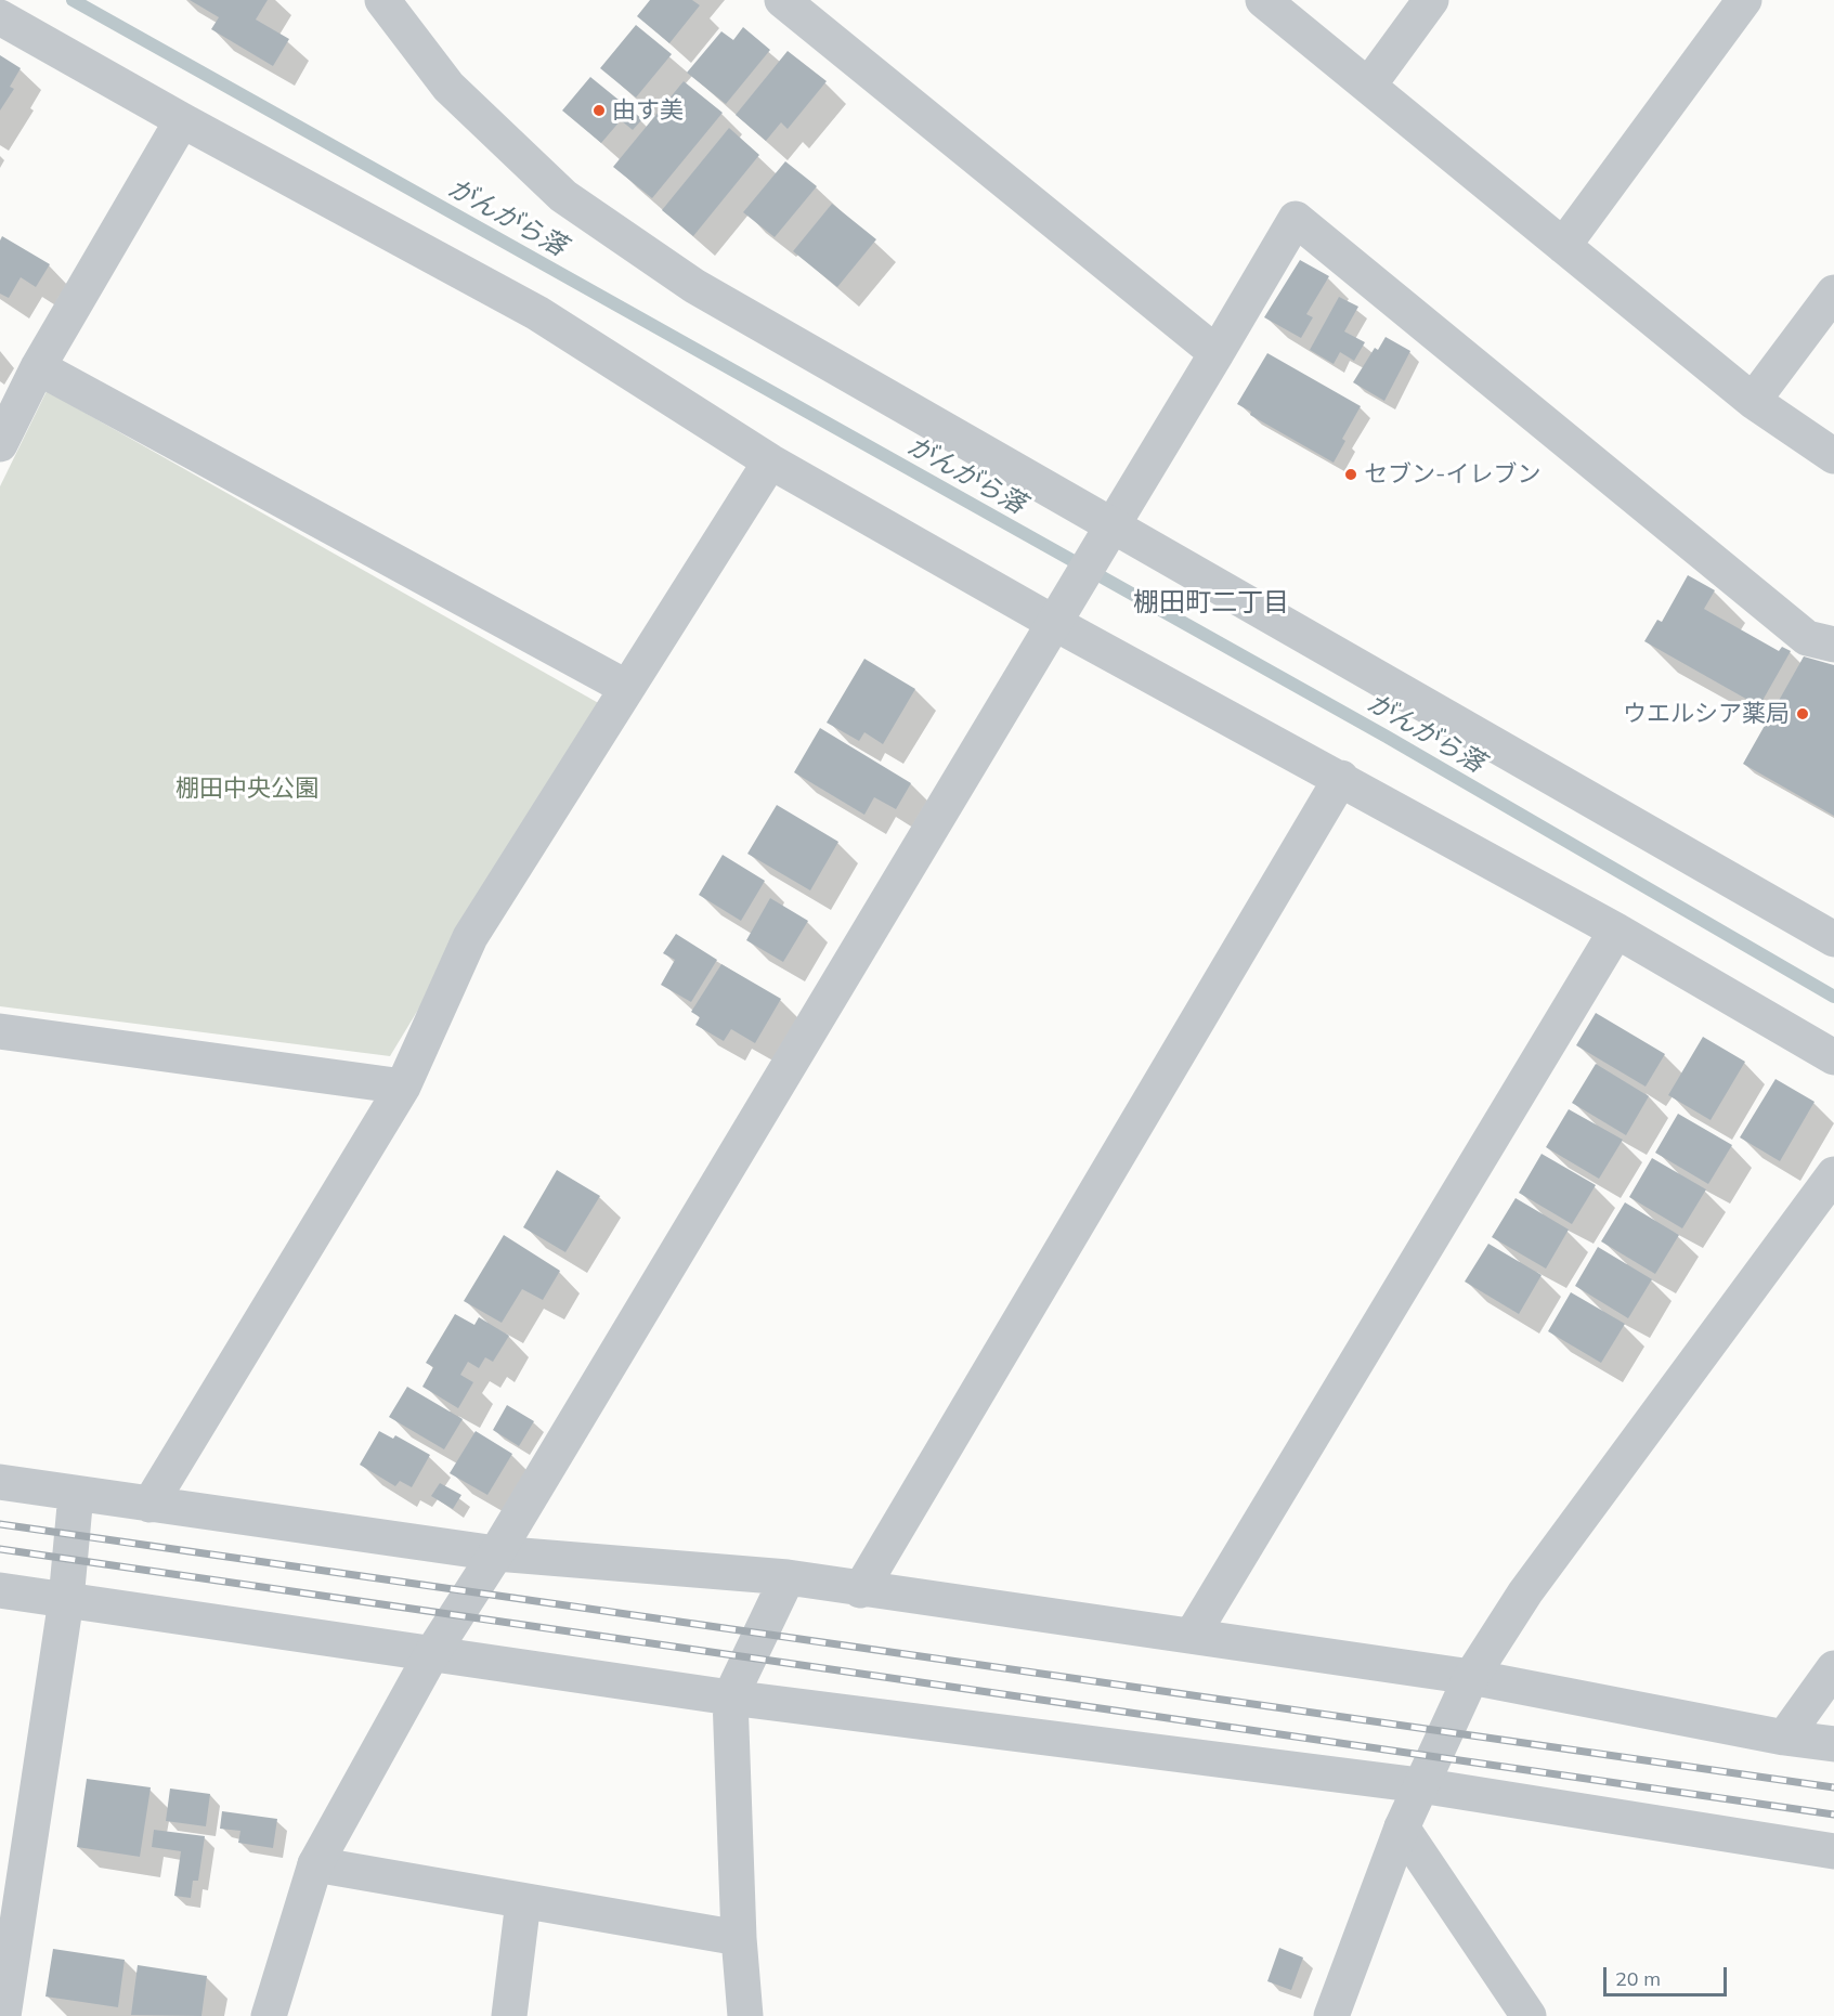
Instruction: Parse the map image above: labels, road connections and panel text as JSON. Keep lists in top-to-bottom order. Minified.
{"districts":["棚田町二丁目"],"water":["がんがら落"],"parks":["棚田中央公園"],"places":["由す美","セブン-イレブン","ウエルシア薬局"],"scale_bar":"20 m"}
